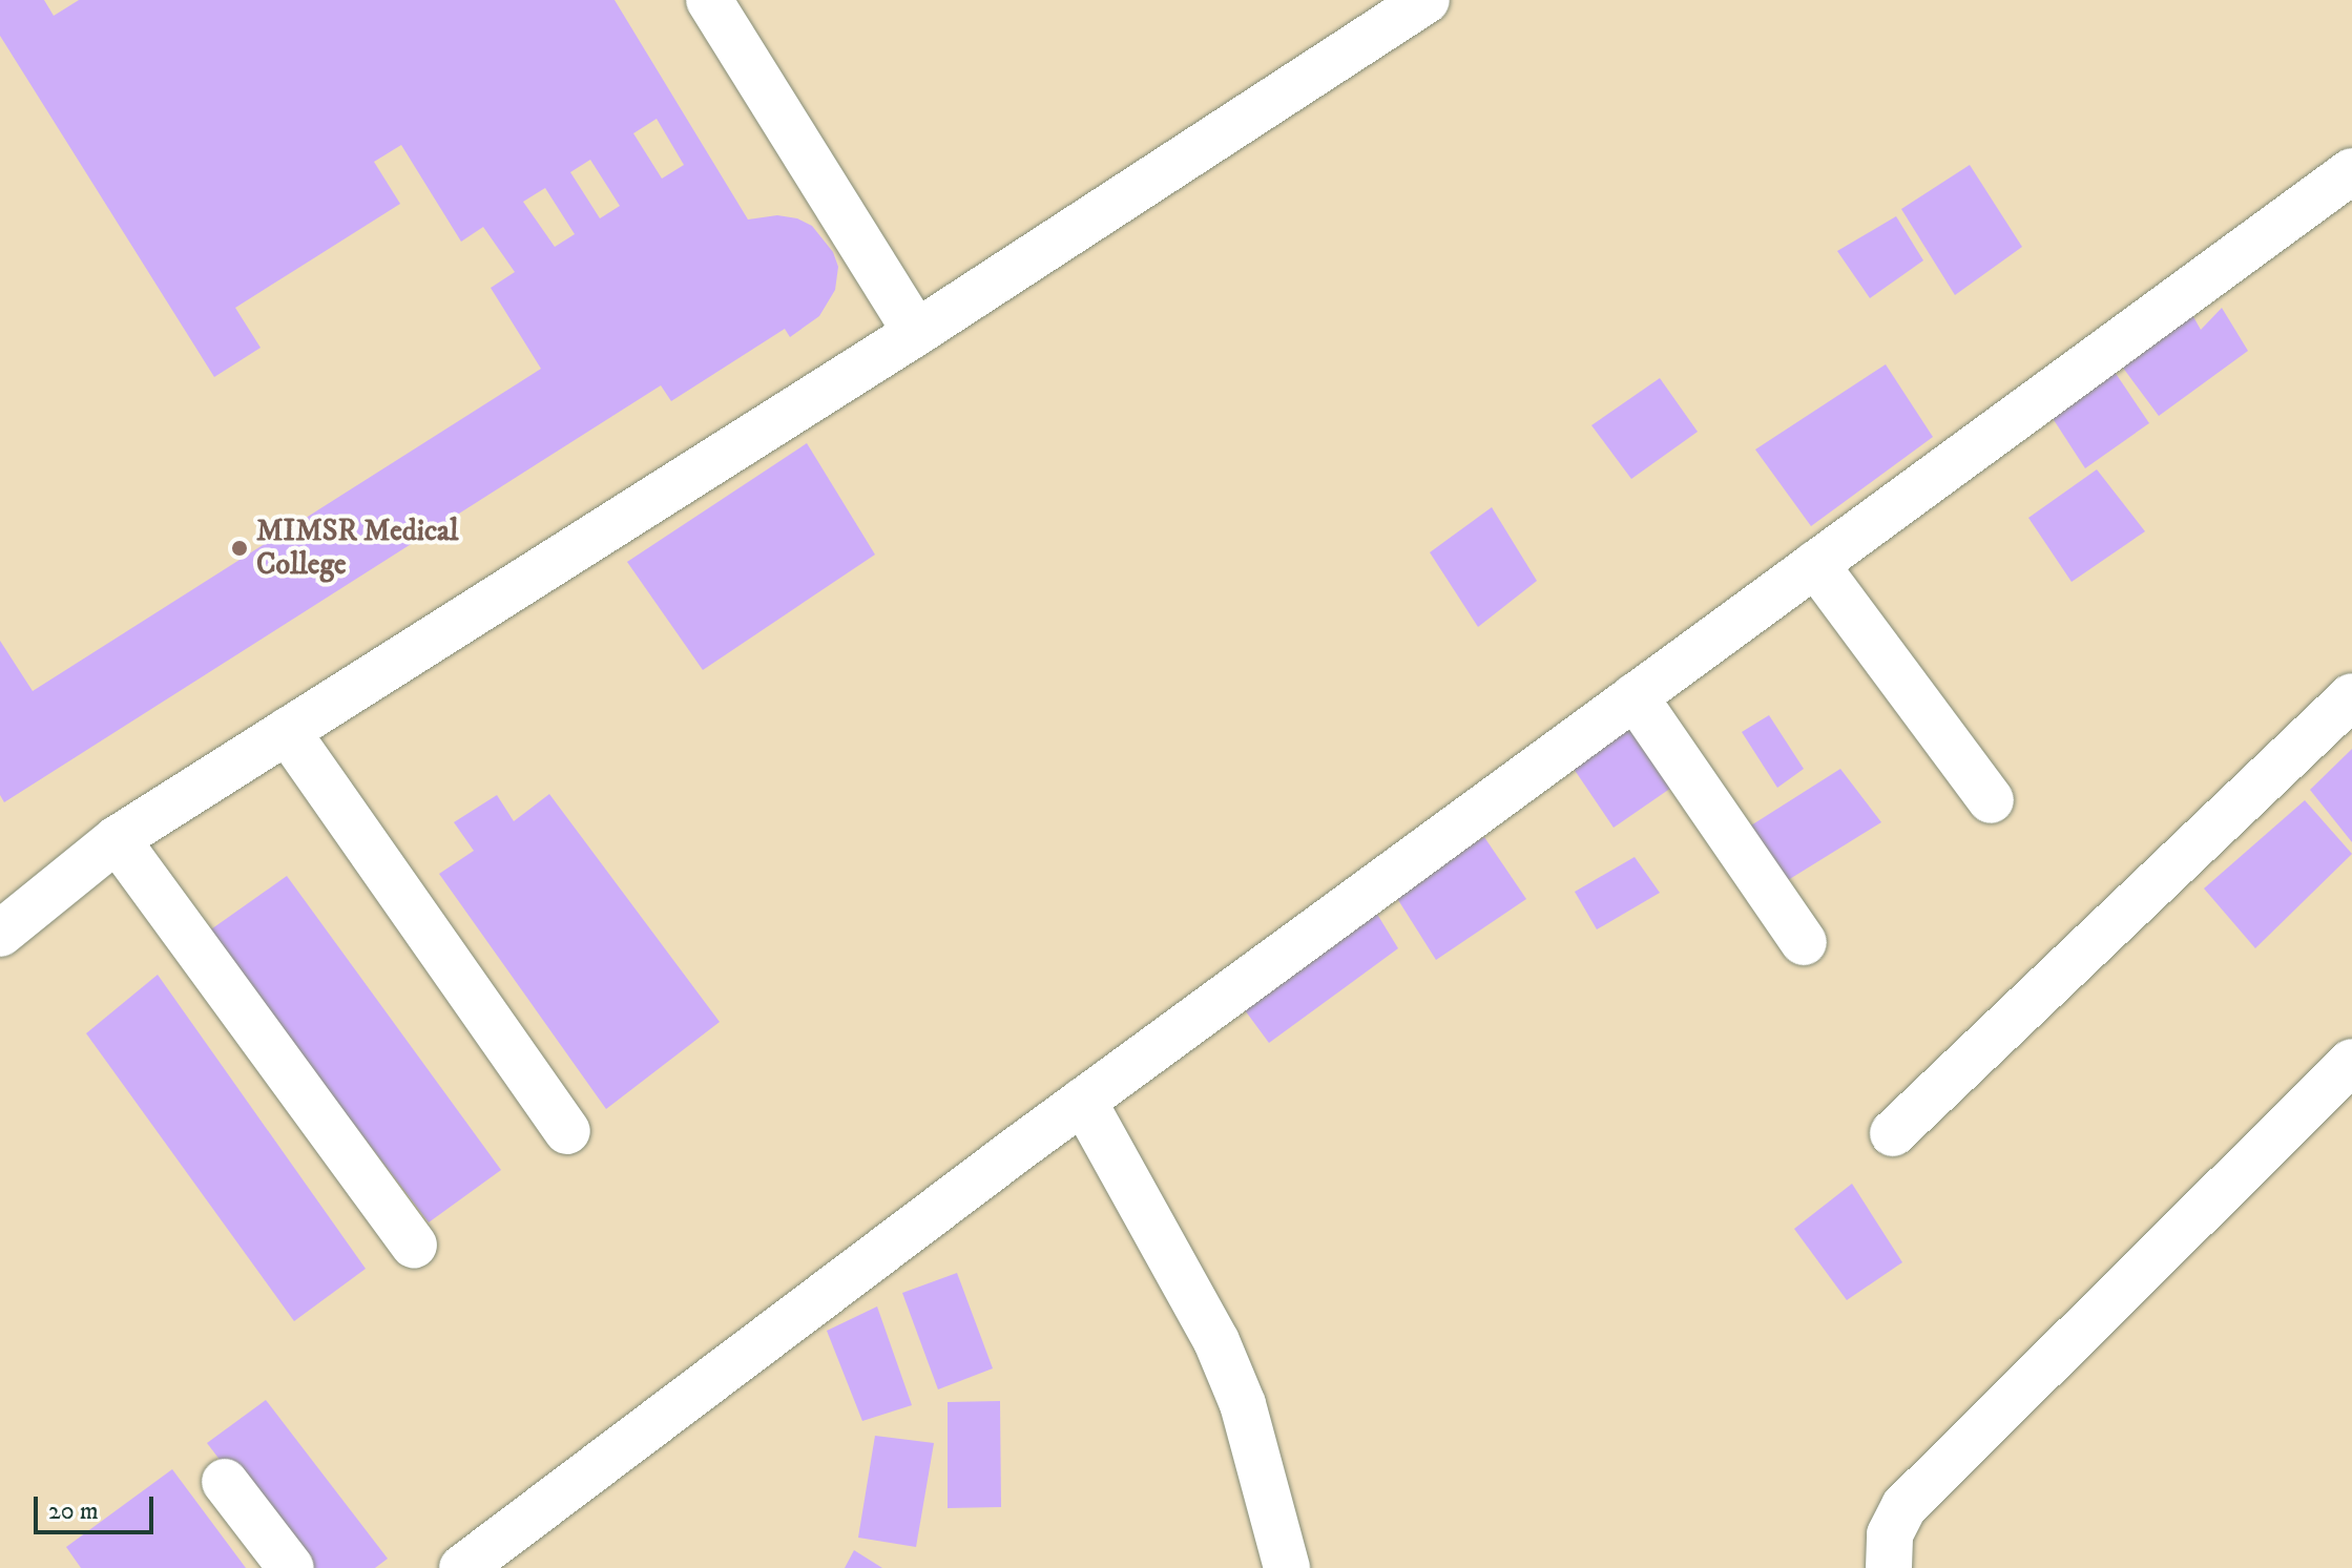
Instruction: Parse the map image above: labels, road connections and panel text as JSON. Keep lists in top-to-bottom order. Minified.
{"places":["MIMSR Medical College"],"scale_bar":"20 m"}
